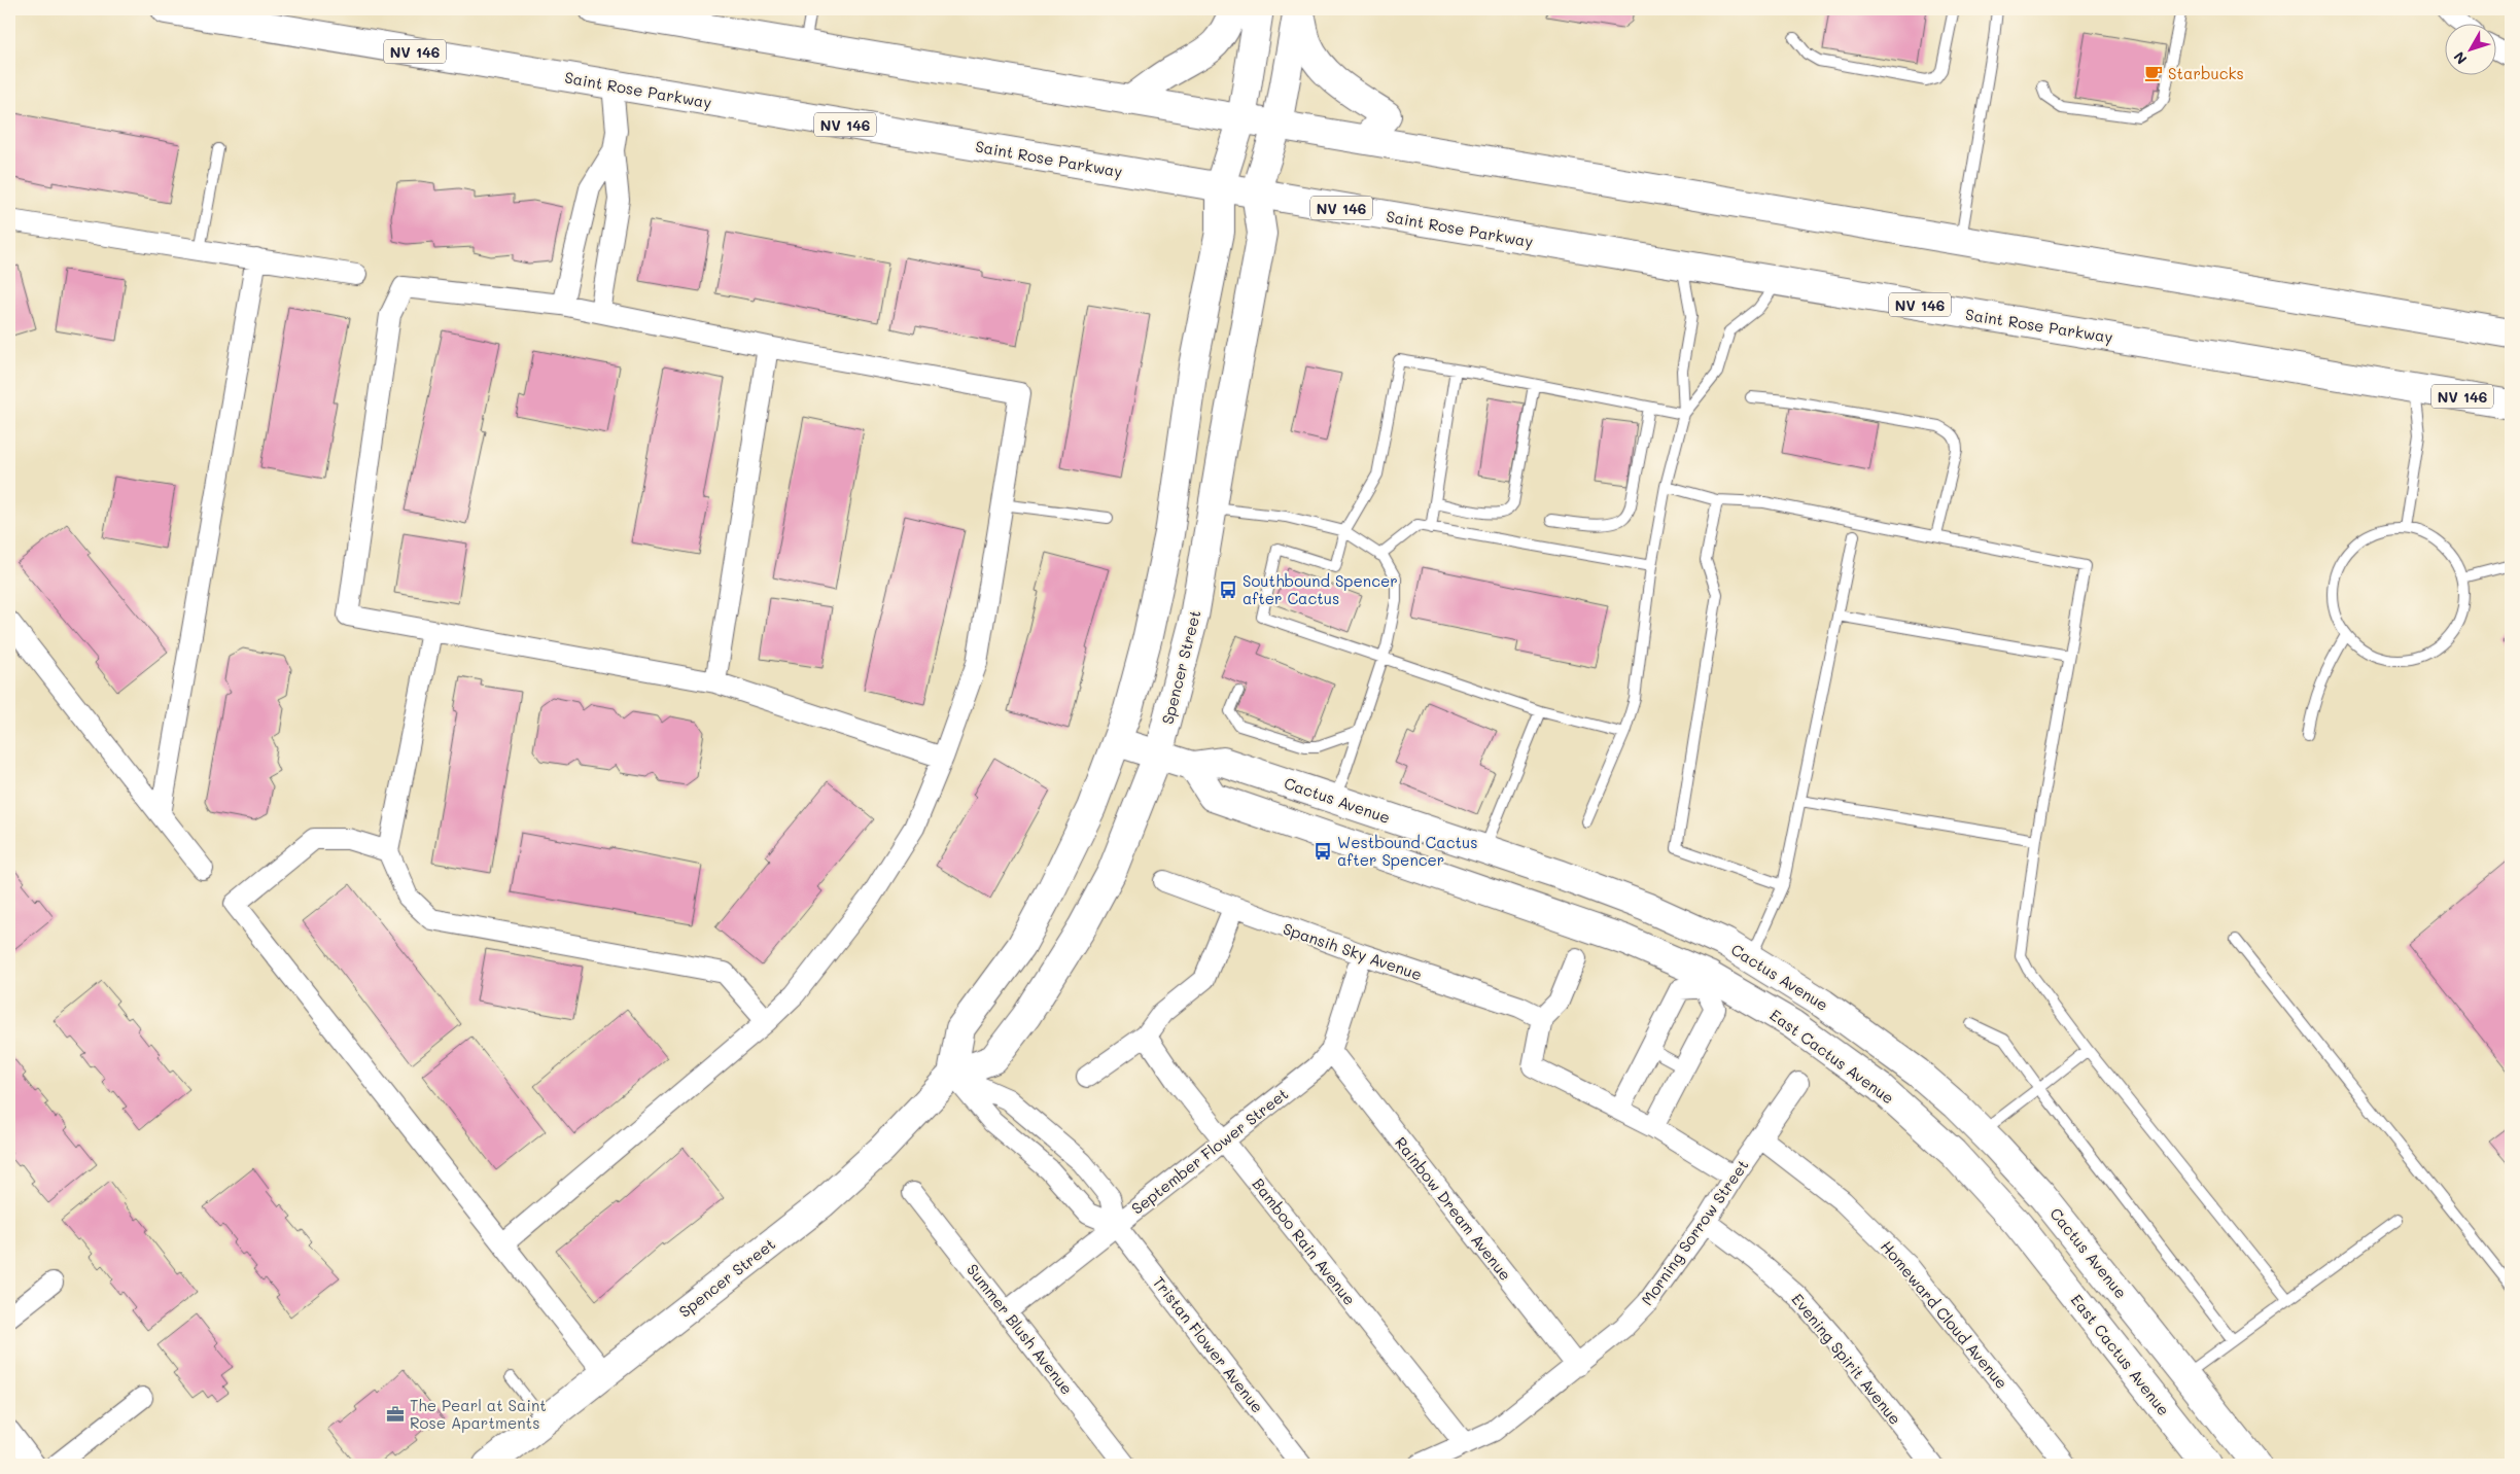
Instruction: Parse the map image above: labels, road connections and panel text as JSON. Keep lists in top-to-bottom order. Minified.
{"streets":{"main road":["NV 146","Saint Rose Parkway","Spencer Street","Cactus Avenue","East Cactus Avenue"],"street":["Spansih Sky Avenue","September Flower Street","Rainbow Dream Avenue","Morning Sorrow Street","Bamboo Rain Avenue","Homeward Cloud Avenue","Summer Blush Avenue","Tristan Flower Avenue","Evening Spirit Avenue"]},"crossings":[["Saint Rose Parkway","Spencer Street"],["Spencer Street","Cactus Avenue"],["Spencer Street","Tristan Flower Avenue"],["Cactus Avenue","East Cactus Avenue"],["Spansih Sky Avenue","September Flower Street"],["September Flower Street","Rainbow Dream Avenue"],["September Flower Street","Bamboo Rain Avenue"],["September Flower Street","Summer Blush Avenue"],["September Flower Street","Tristan Flower Avenue"],["Rainbow Dream Avenue","Morning Sorrow Street"],["Morning Sorrow Street","Bamboo Rain Avenue"],["Morning Sorrow Street","Homeward Cloud Avenue"],["Morning Sorrow Street","Evening Spirit Avenue"]],"places":{"cafe":["Starbucks"],"bus stop":["Southbound Spencer after Cactus","Westbound Cactus after Spencer"],"office":["The Pearl at Saint Rose Apartments"]},"north":"bottom left"}
